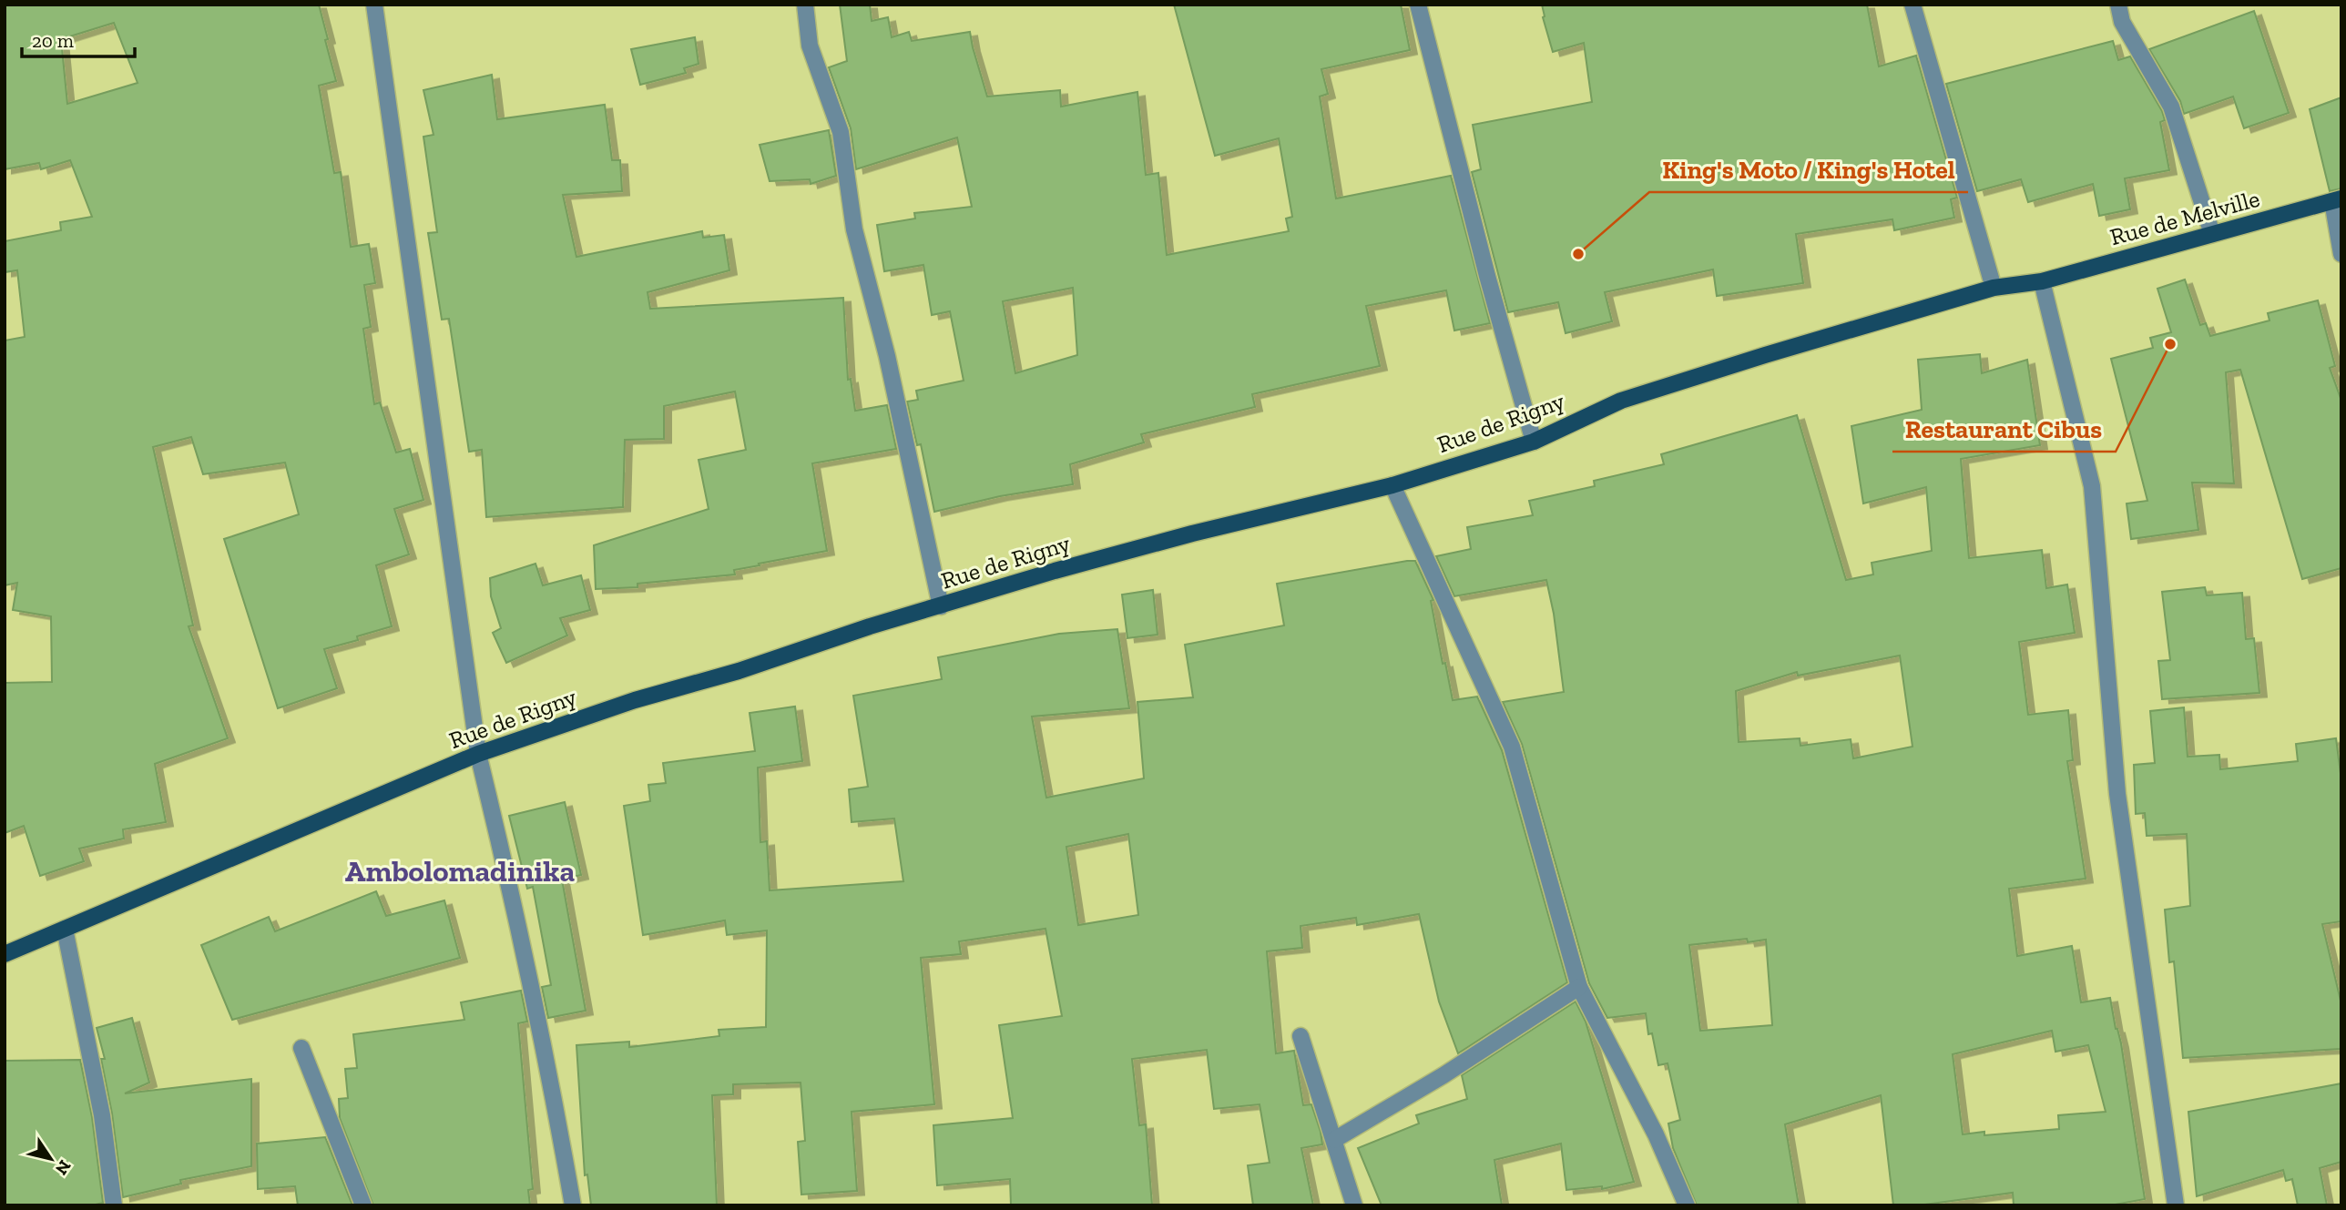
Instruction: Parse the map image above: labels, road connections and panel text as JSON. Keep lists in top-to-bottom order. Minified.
{"streets":{"main road":["Rue de Melville","Rue de Rigny"]},"crossings":[["Rue de Melville","Rue de Rigny"]],"districts":["Ambolomadinika"],"places":["King's Moto / King's Hotel","Restaurant Cibus"],"scale_bar":"20 m","north":"bottom right"}
